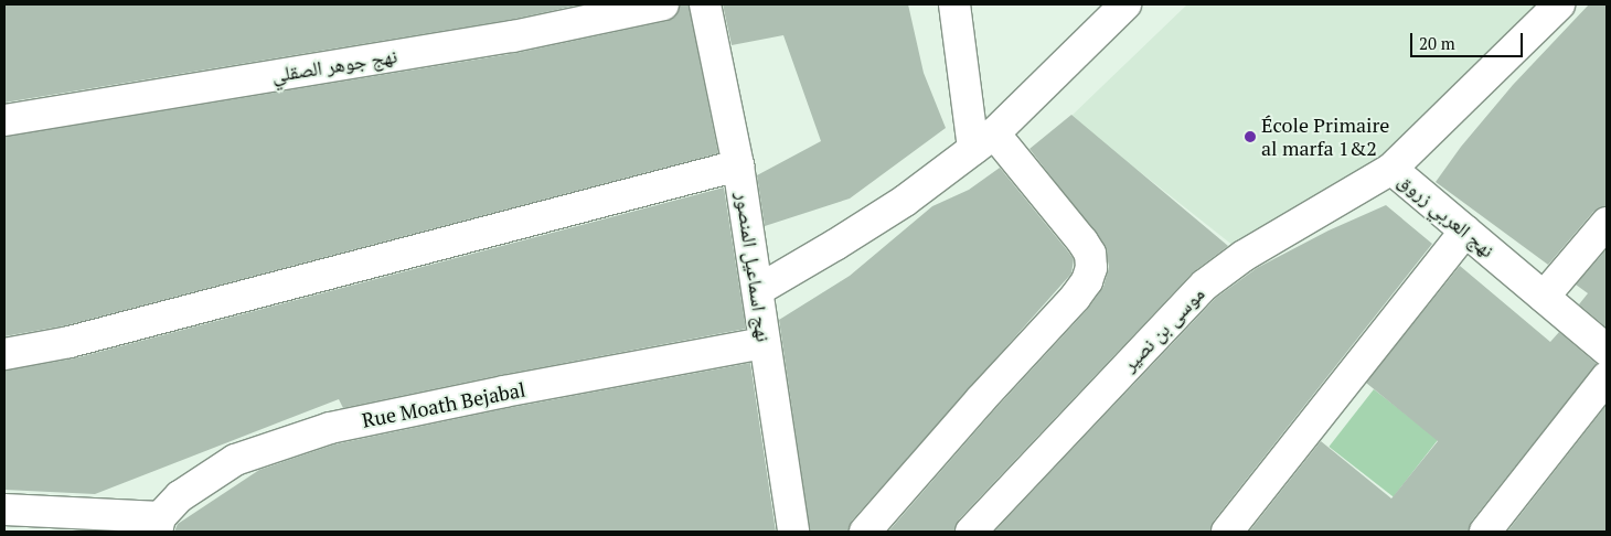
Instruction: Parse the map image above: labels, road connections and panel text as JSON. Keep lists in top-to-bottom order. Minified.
{"streets":{"street":["نهج جوهر الصقلي","نهج العربي زروق","نهج اسماعيل المنصور","موسى بن نصير","Rue Moath Bejabal"]},"crossings":[["نهج العربي زروق","موسى بن نصير"],["نهج اسماعيل المنصور","Rue Moath Bejabal"]],"places":["École Primaire al marfa 1&2"],"scale_bar":"20 m"}
